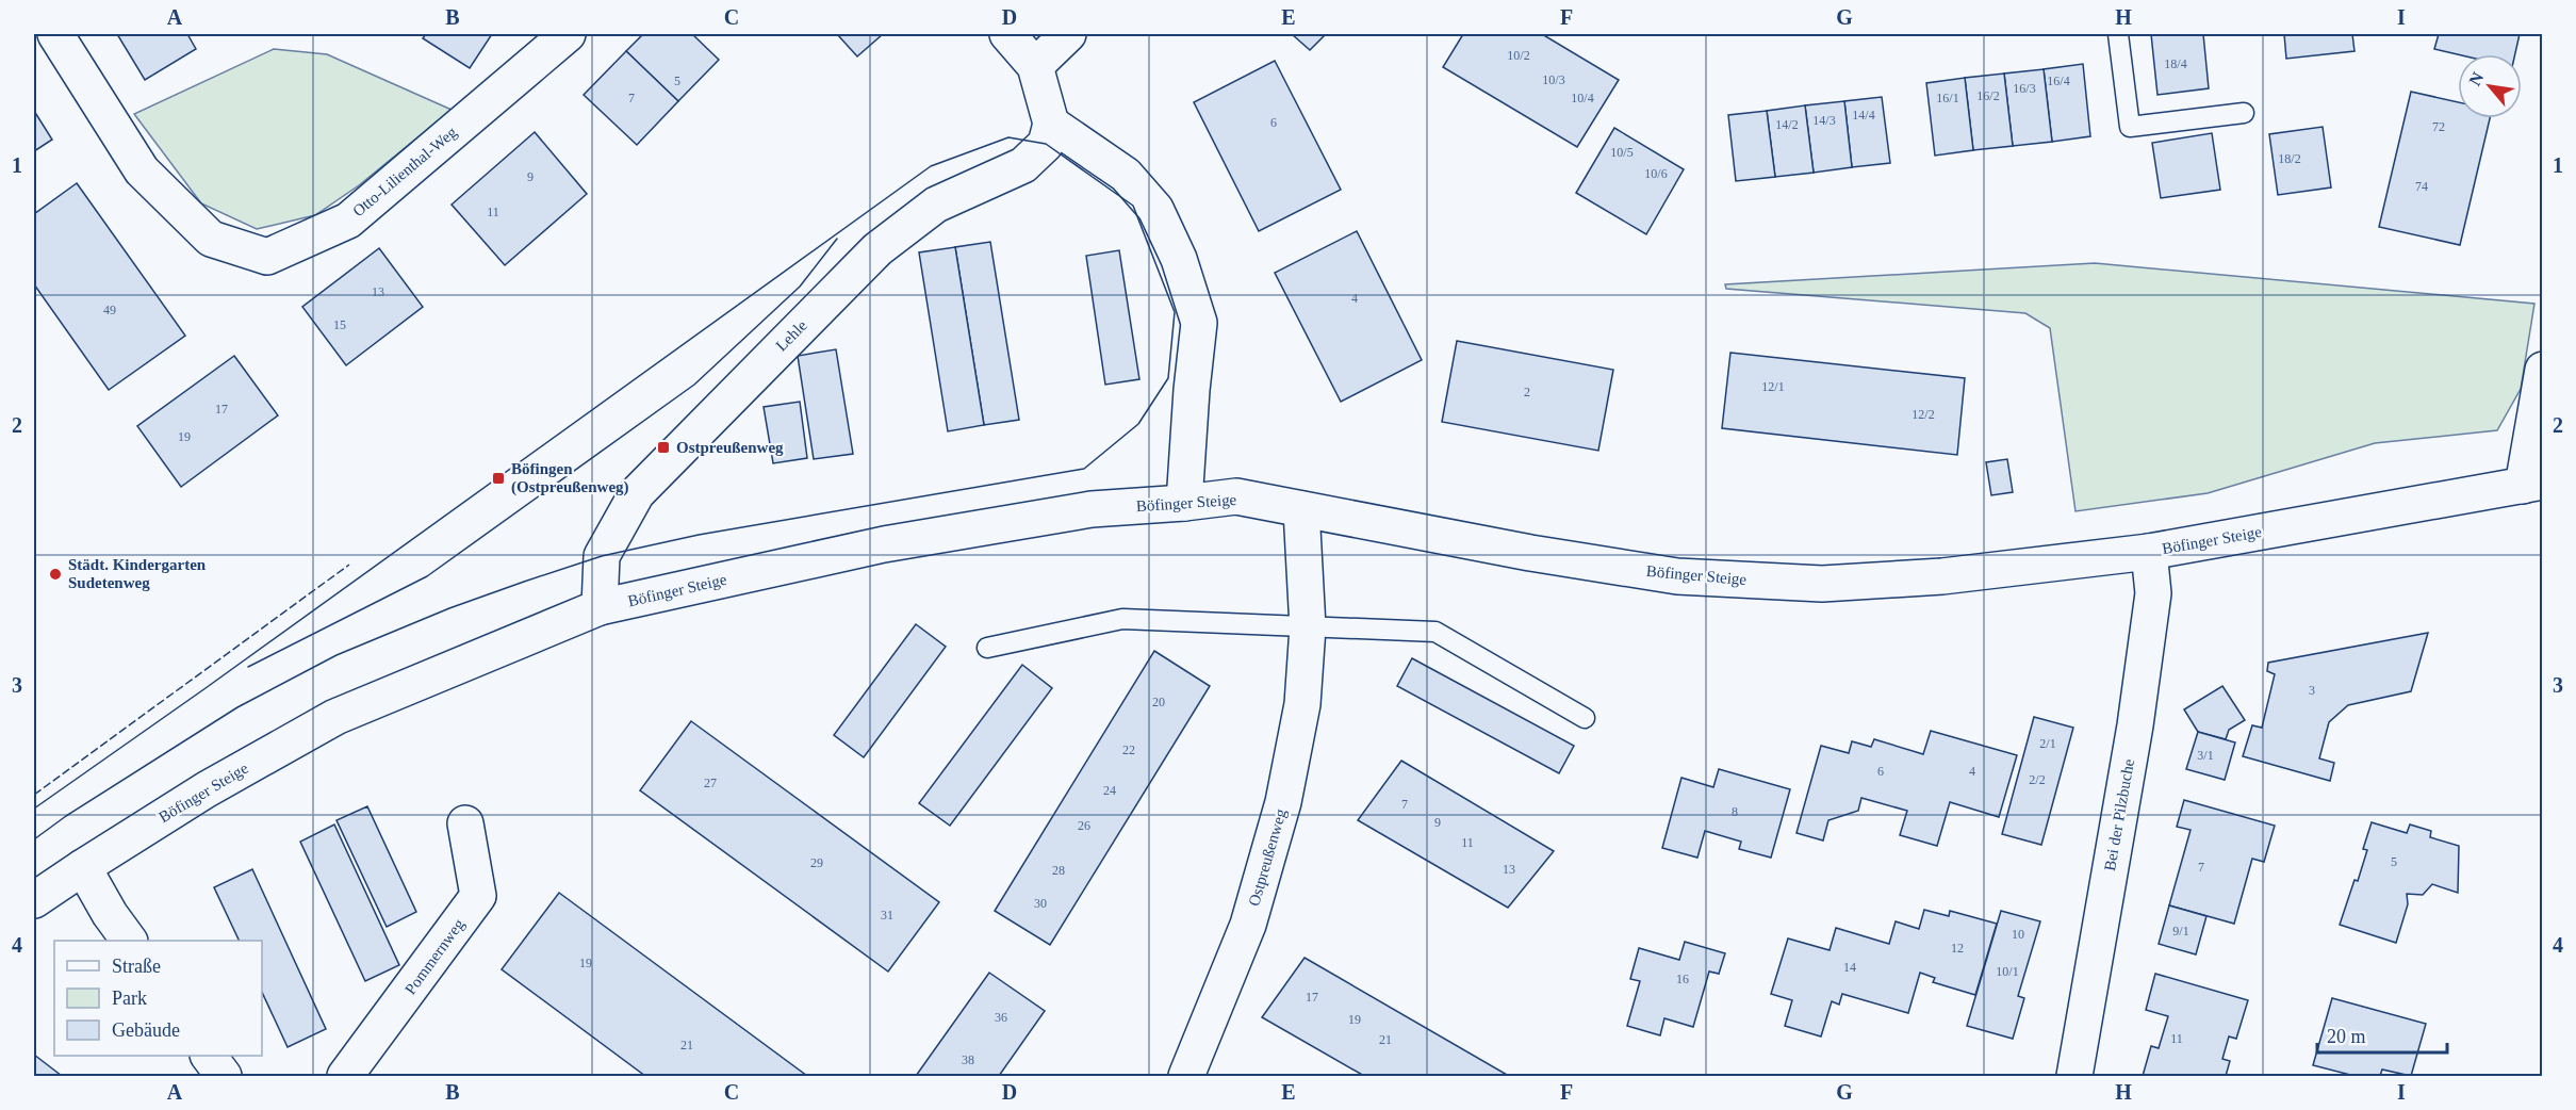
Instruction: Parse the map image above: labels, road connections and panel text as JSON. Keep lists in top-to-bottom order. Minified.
{"streets":{"street":["Otto-Lilienthal-Weg","Lehle","Böfinger Steige","Bei der Pilzbuche","Ostpreußenweg","Pommernweg"]},"crossings":[["Lehle","Böfinger Steige"],["Böfinger Steige","Bei der Pilzbuche"],["Böfinger Steige","Ostpreußenweg"]],"places":{"transit":["Ostpreußenweg","Böfingen (Ostpreußenweg)"],"other":["Städt. Kindergarten Sudetenweg"]},"house_numbers":["10/2","18/4","10/3","5","16/4","16/3","16/2","7","10/4","16/1","14/4","14/3","6","14/2","72","10/5","18/2","10/6","9","74","11","13","4","49","15","12/1","2","17","12/2","19","3","20","2/1","22","3/1","6","4","2/2","27","24","7","8","9","26","11","5","29","7","13","28","30","31","9/1","10","12","19","14","10/1","16","17","36","19","11","21","21","38"],"legend":["Straße","Park","Gebäude"],"scale_bar":"20 m","north":"top left","grid":{"columns":["A","B","C","D","E","F","G","H","I"],"rows":["1","2","3","4"]}}
